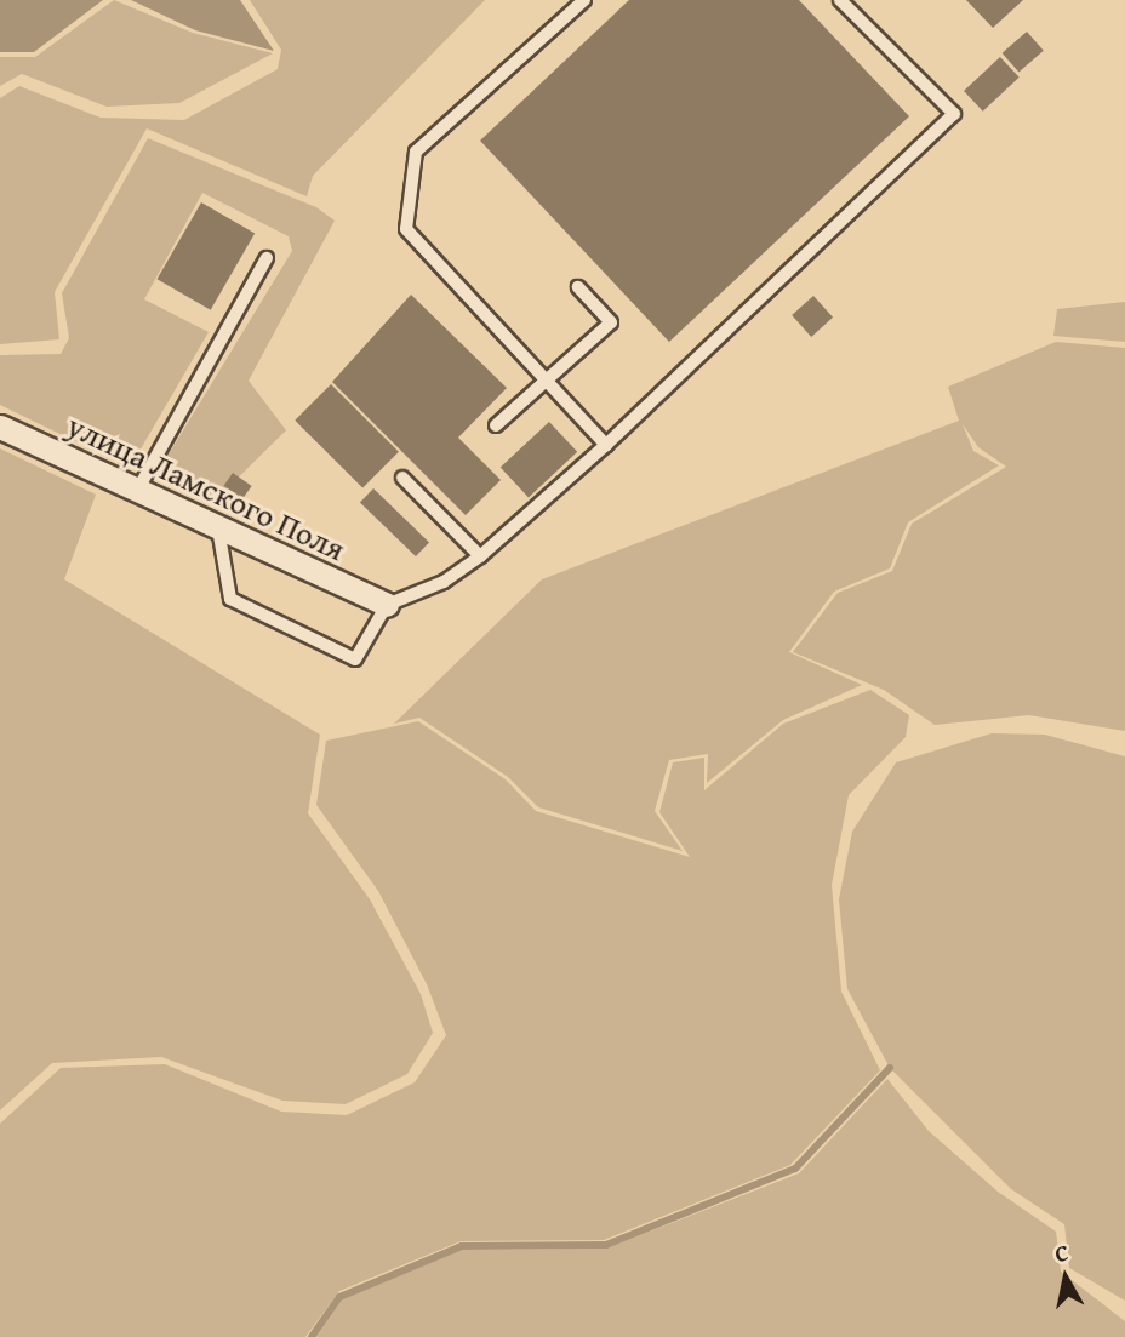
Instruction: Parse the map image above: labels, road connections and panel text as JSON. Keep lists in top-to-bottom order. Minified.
{"streets":{"street":["улица Ламского Поля"]},"north":"top"}
